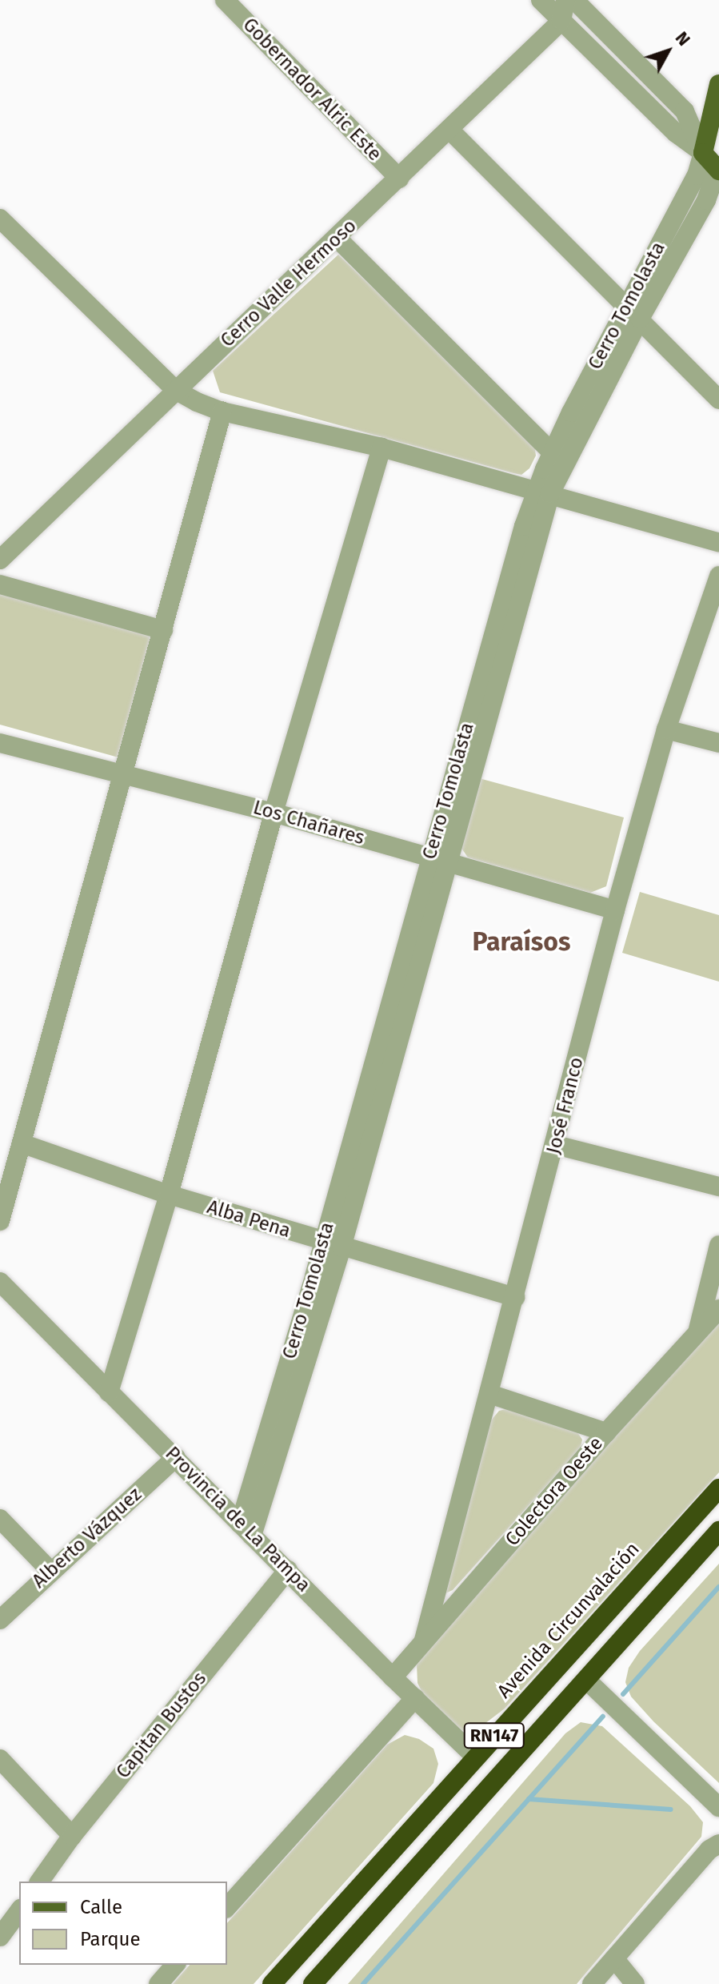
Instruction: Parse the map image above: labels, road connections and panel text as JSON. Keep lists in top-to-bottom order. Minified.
{"streets":{"highway":["Avenida Circunvalación","RN147"],"main road":["Cerro Tomolasta"],"street":["Gobernador Alric Este","Cerro Valle Hermoso","Los Chañares","José Franco","Alba Pena","Colectora Oeste","Provincia de La Pampa","Alberto Vázquez","Capitan Bustos"]},"crossings":[["Gobernador Alric Este","Cerro Valle Hermoso"],["Cerro Tomolasta","Los Chañares"],["Cerro Tomolasta","Alba Pena"],["Cerro Tomolasta","Provincia de La Pampa"],["Los Chañares","José Franco"],["José Franco","Alba Pena"],["José Franco","Colectora Oeste"],["Colectora Oeste","Provincia de La Pampa"],["Provincia de La Pampa","Alberto Vázquez"],["Provincia de La Pampa","Avenida Circunvalación"],["Provincia de La Pampa","Capitan Bustos"]],"districts":["Paraísos"],"legend":["Calle","Parque"],"north":"top right"}
